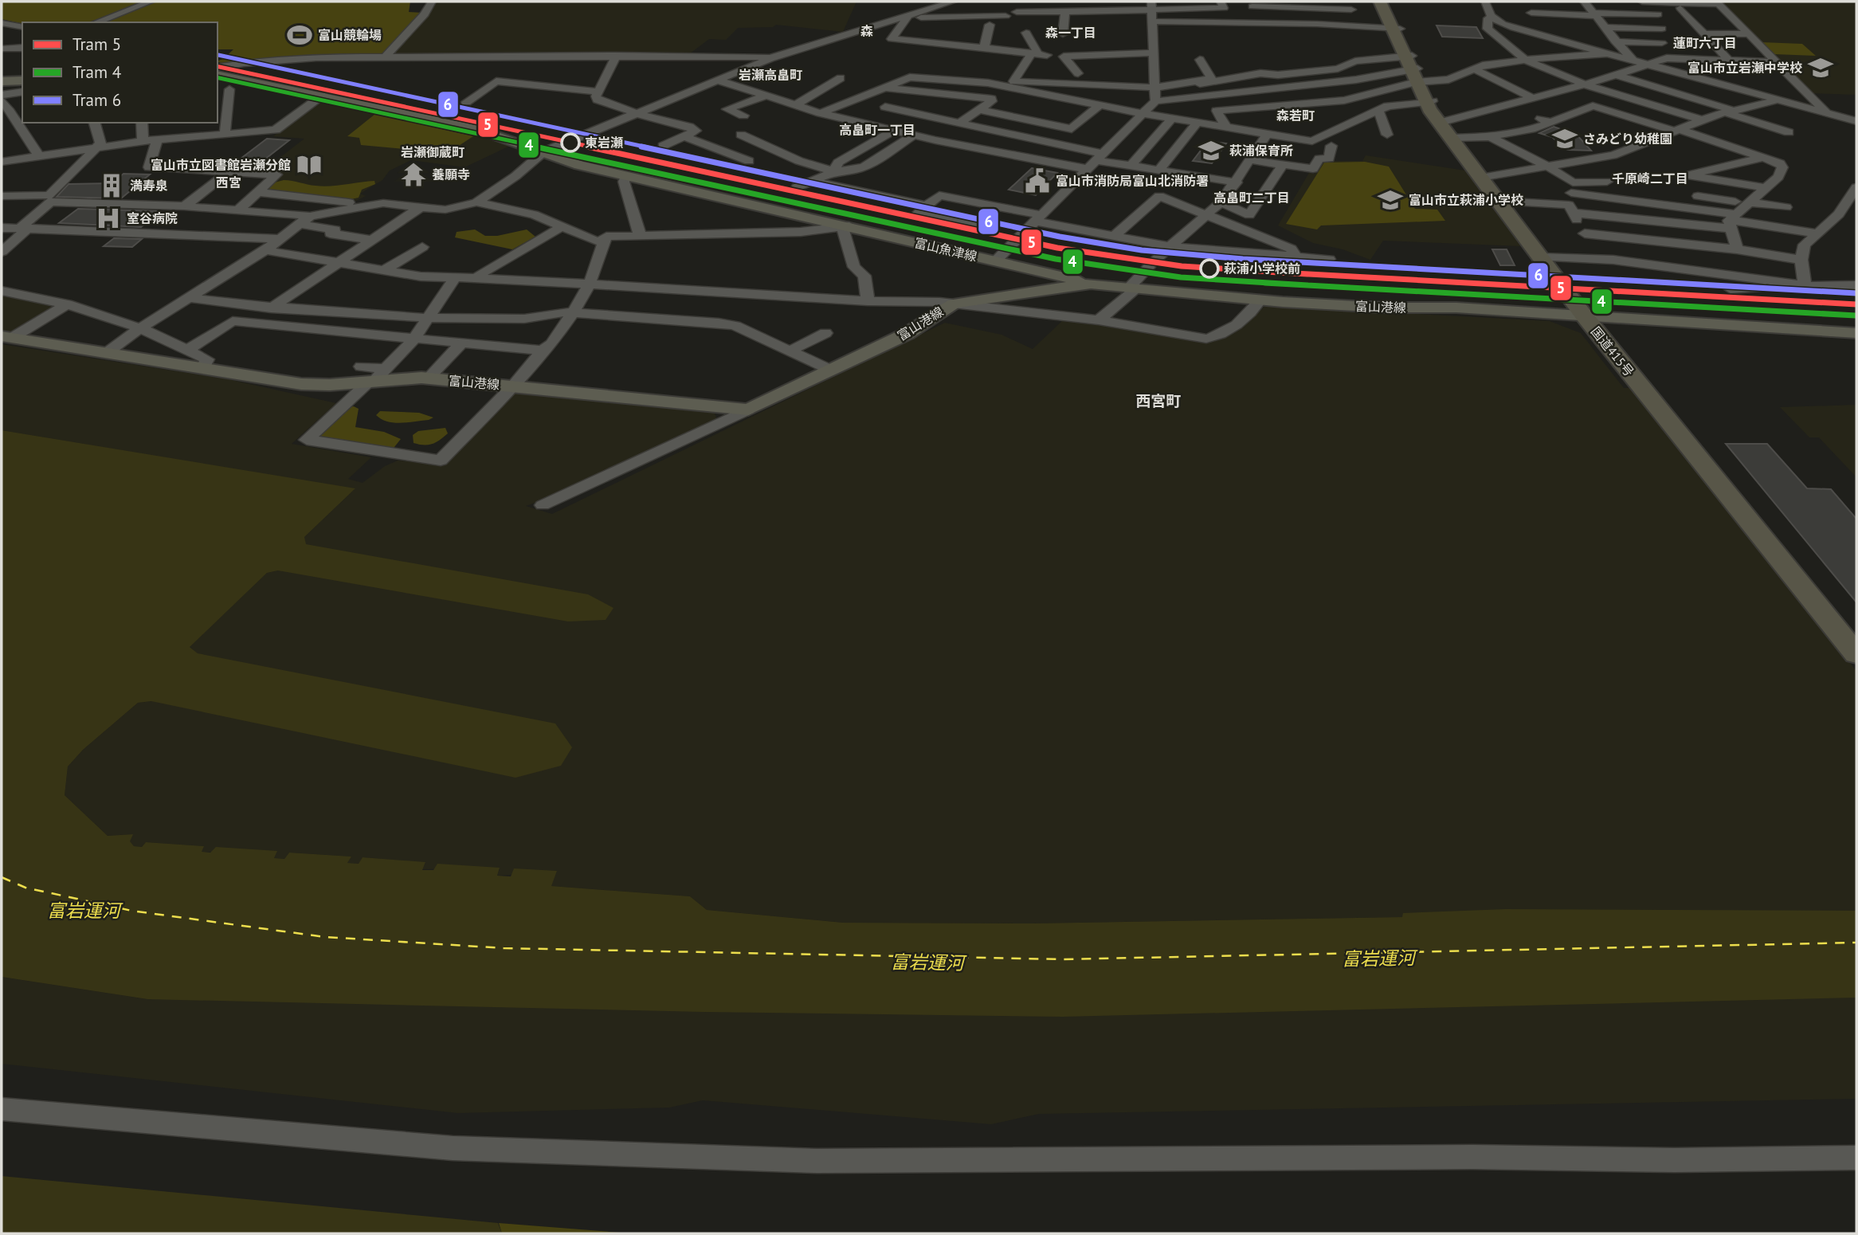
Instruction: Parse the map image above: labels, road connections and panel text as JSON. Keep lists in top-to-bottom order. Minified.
{"streets":{"highway":["国道415号"],"main road":["富山魚津線","富山港線"]},"crossings":[["富山魚津線","富山港線"],["富山港線","国道415号"]],"districts":["森","森一丁目","蓮町六丁目","岩瀬高畠町","森若町","高畠町一丁目","岩瀬御蔵町","千原崎二丁目","西宮","高畠町二丁目","西宮町"],"water":["富岩運河"],"places":{"sports":["富山競輪場"],"school or university":["富山市立岩瀬中学校","さみどり幼稚園","萩浦保育所","富山市立萩浦小学校"],"other":["東岩瀬","萩浦小学校前"],"library":["富山市立図書館岩瀬分館"],"temple":["養願寺"],"public building":["富山市消防局富山北消防署"],"building":["満寿泉"],"hospital":["室谷病院"]},"lines":["tram line 6","tram line 5","tram line 4"],"legend":["Tram 5","Tram 4","Tram 6"]}
